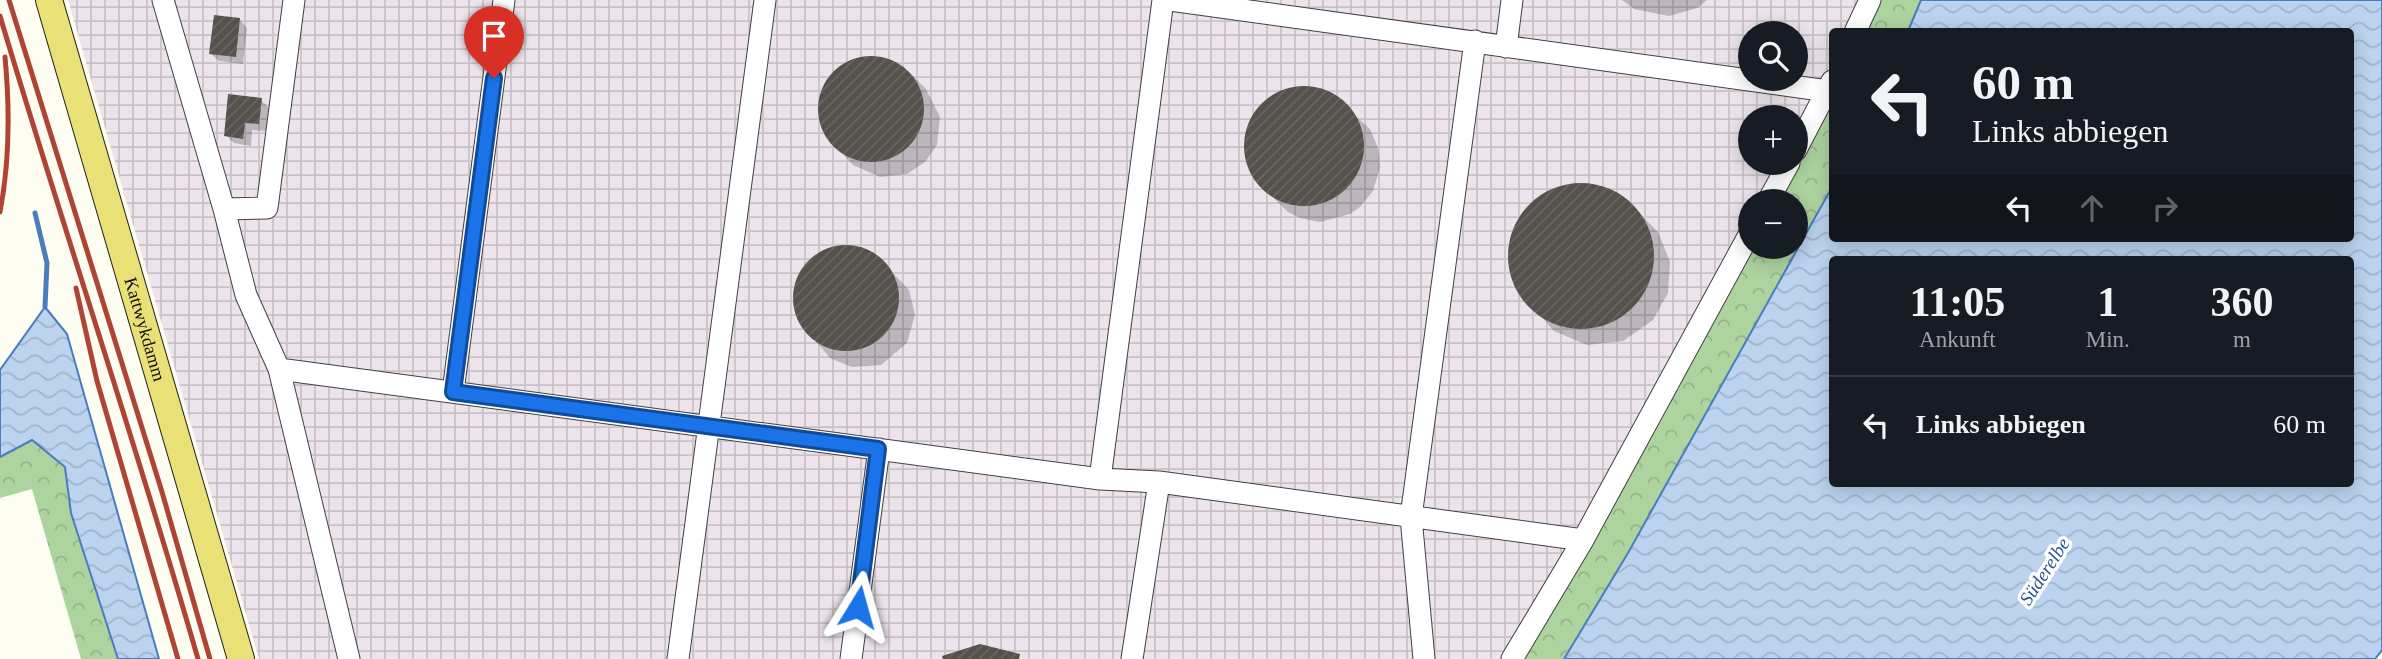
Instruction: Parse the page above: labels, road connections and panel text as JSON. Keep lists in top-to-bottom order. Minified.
{"streets":{"main road":["Kattwykdamm"]},"water":["Süderelbe"],"page":{"map_buttons":["+","−"],"turn":["60 m","Links abbiegen"],"eta":["11:05","Ankunft","1","Min.","360","m"],"list":[{"name":"Links abbiegen","value":"60 m"}]}}
